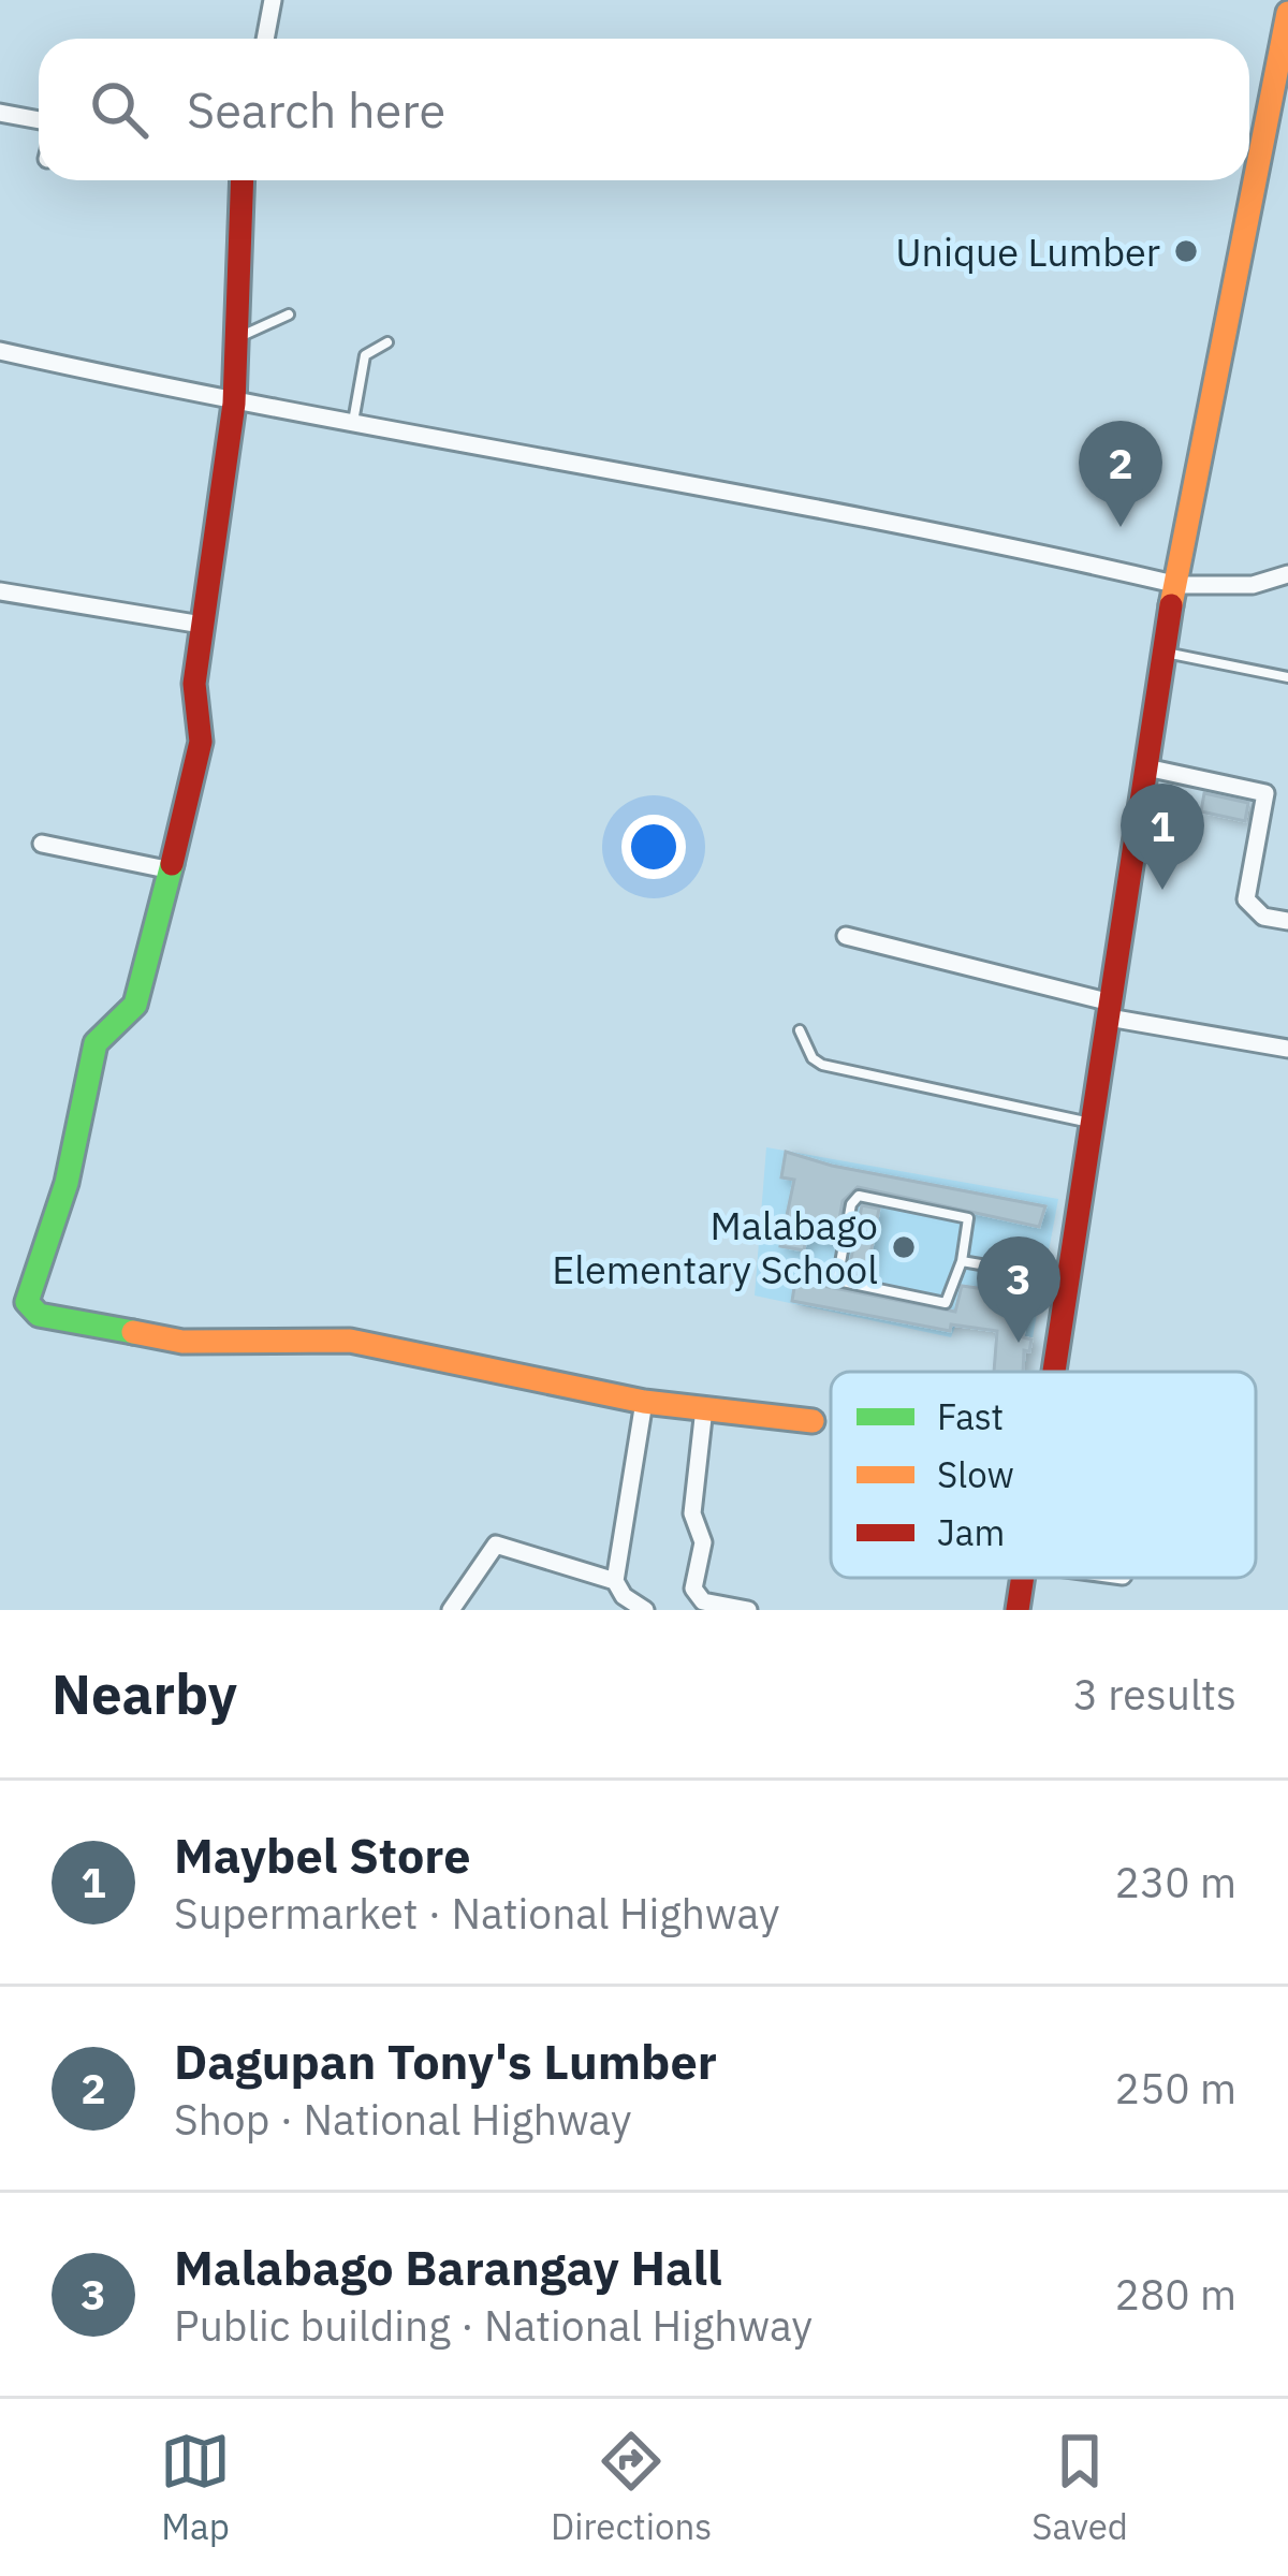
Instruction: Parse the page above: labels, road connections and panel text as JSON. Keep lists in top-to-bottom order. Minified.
{"places":["Unique Lumber","Malabago Elementary School"],"legend":["Fast","Slow","Jam"],"page":{"search":"Search here","pins":["2","1","3"],"heading":["Nearby","3 results"],"list":[{"mark":"1","name":"Maybel Store","note":"Supermarket · National Highway","value":"230 m"},{"mark":"2","name":"Dagupan Tony's Lumber","note":"Shop · National Highway","value":"250 m"},{"mark":"3","name":"Malabago Barangay Hall","note":"Public building · National Highway","value":"280 m"}],"nav":["Map","Directions","Saved"]}}
